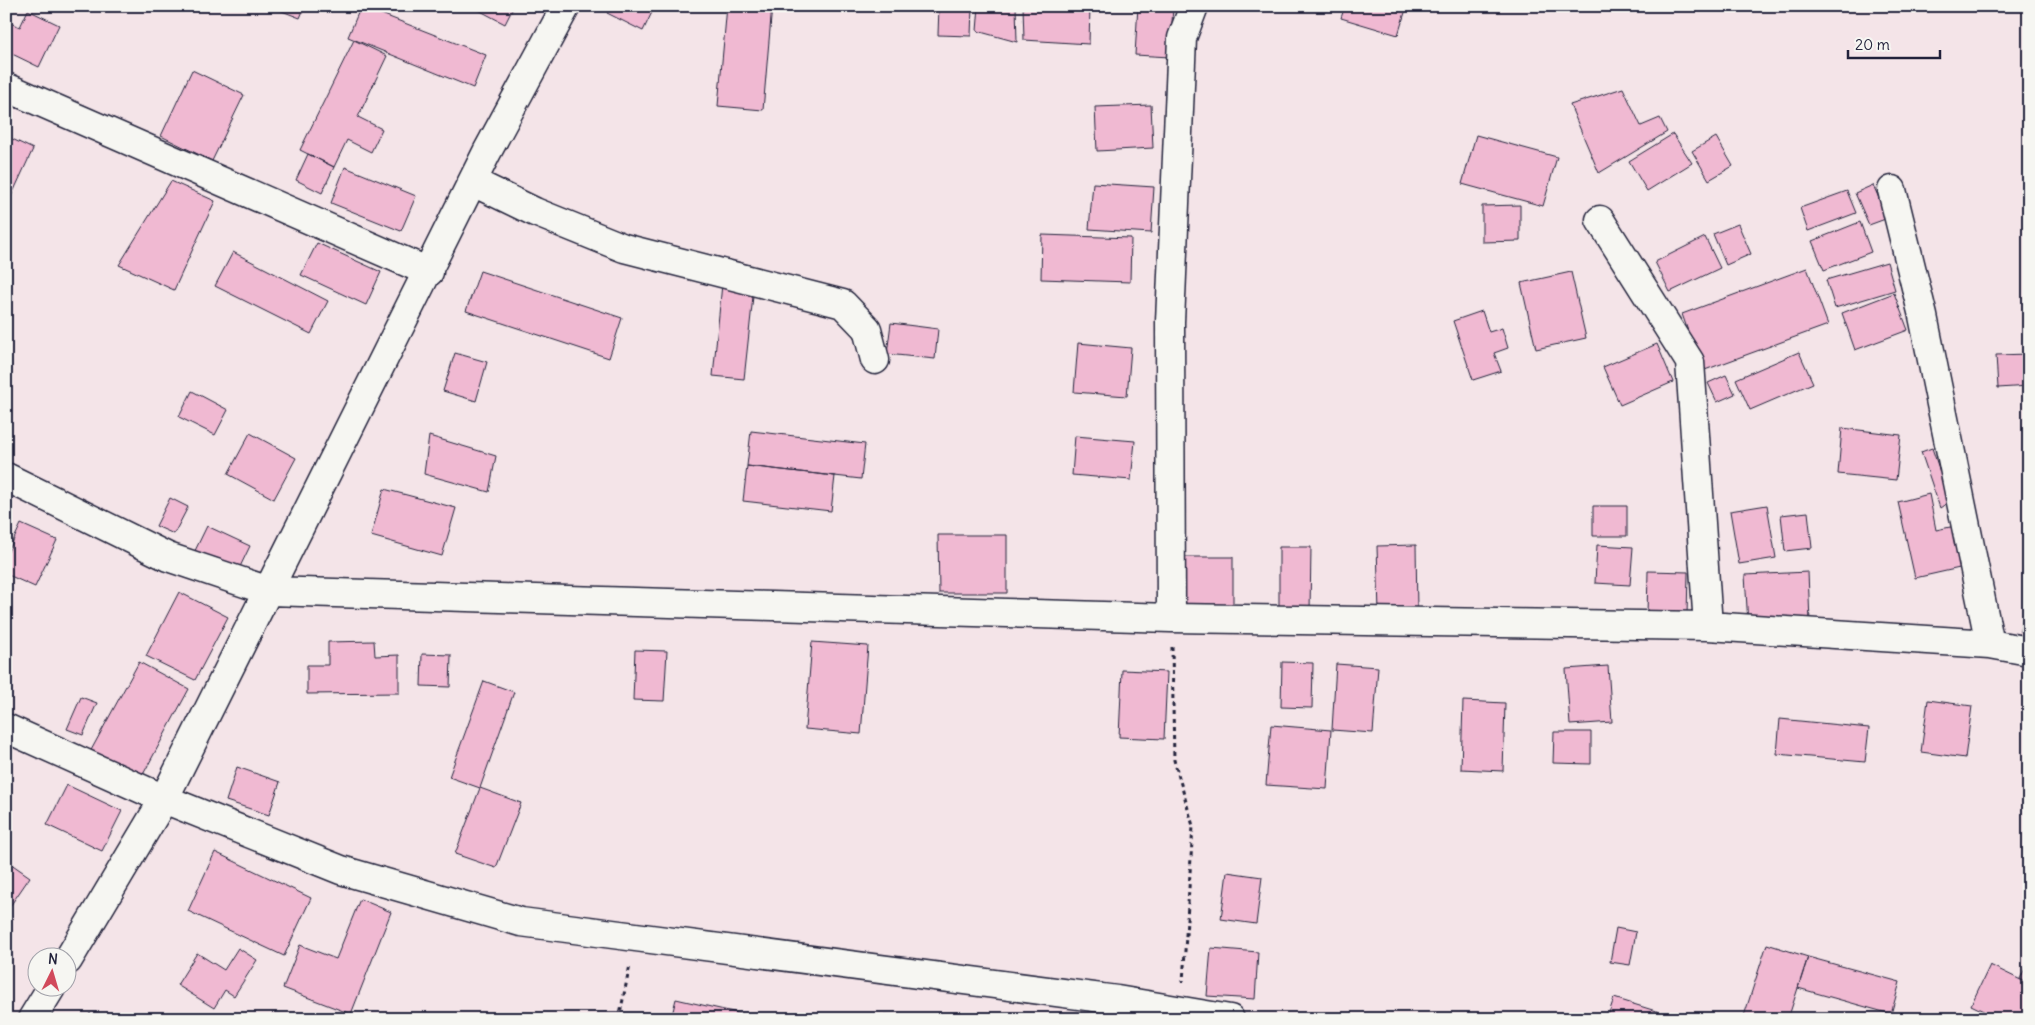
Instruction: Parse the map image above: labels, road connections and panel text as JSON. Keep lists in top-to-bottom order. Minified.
{"scale_bar":"20 m","north":"top"}
